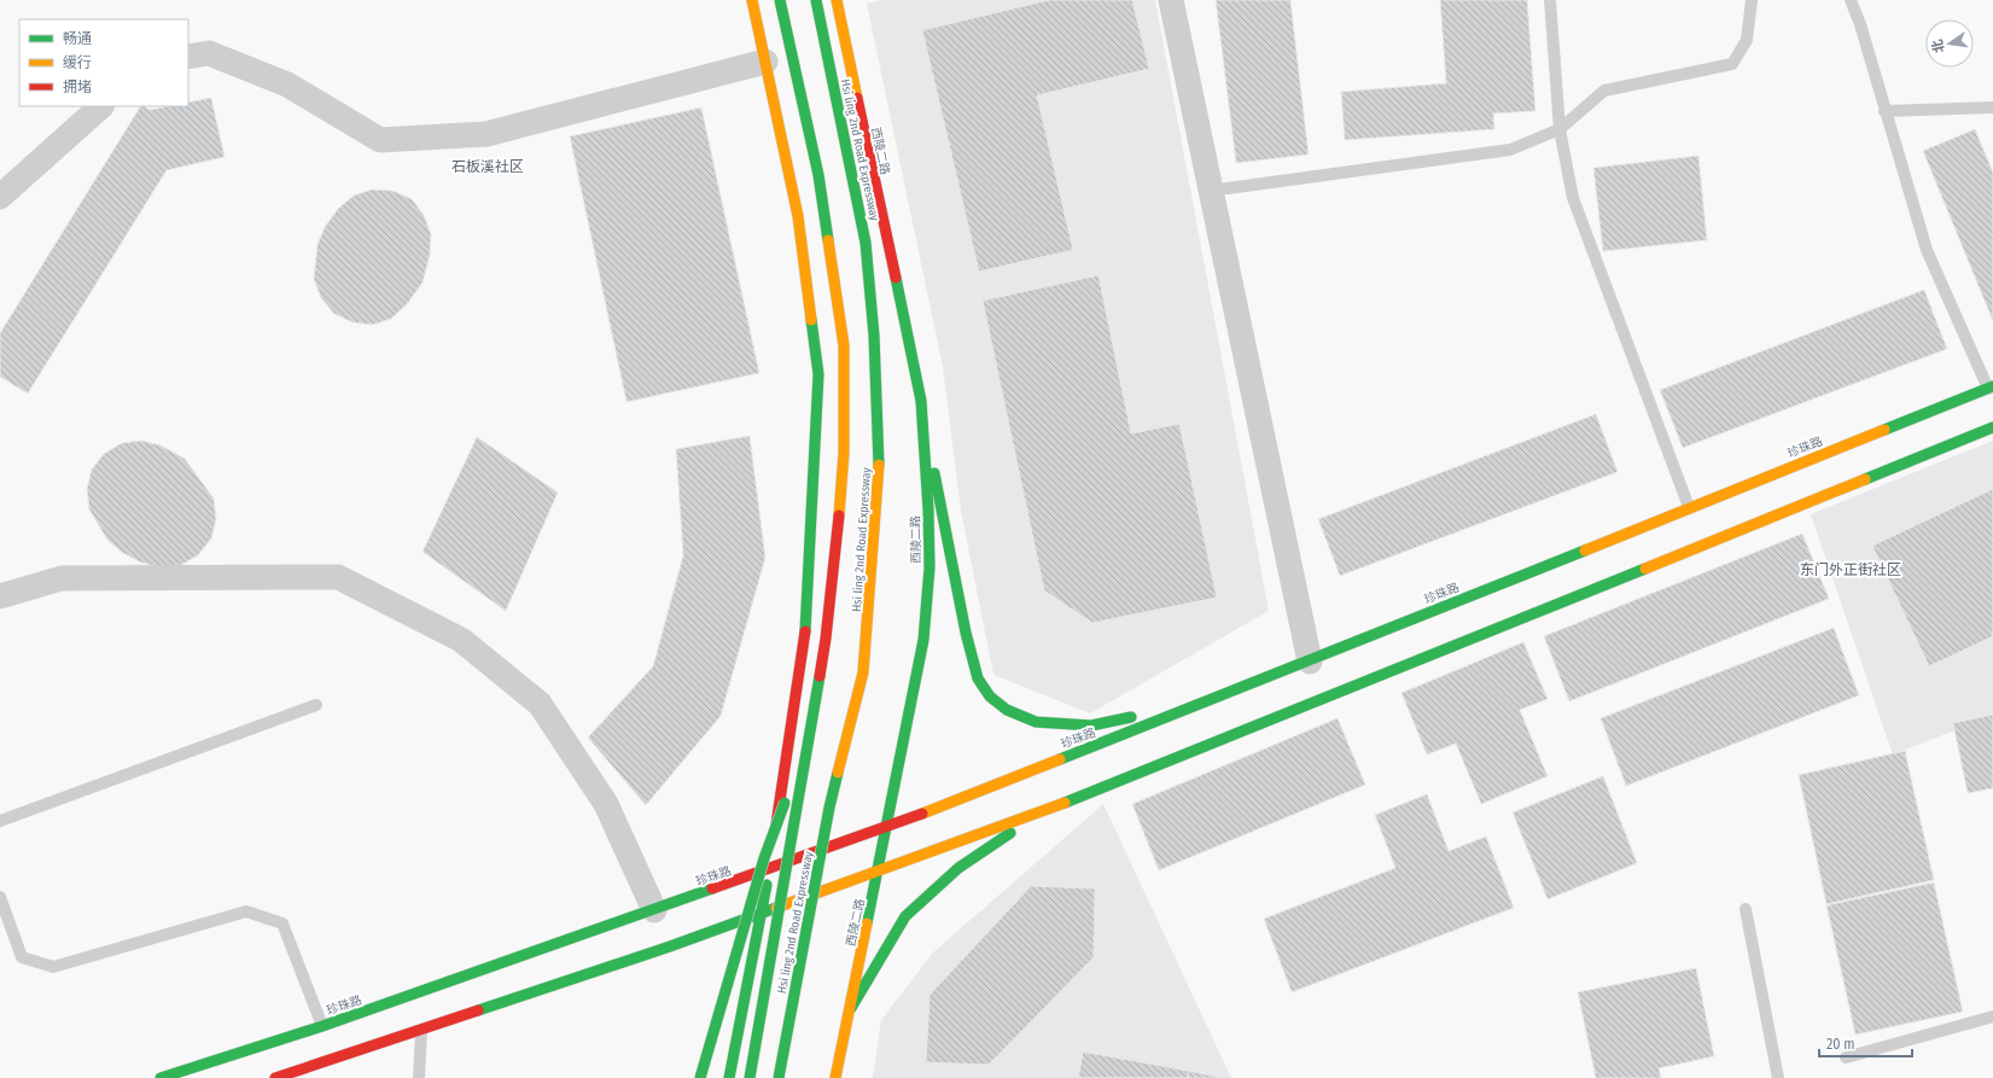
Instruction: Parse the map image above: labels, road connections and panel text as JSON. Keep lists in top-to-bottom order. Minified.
{"streets":{"main road":["Hsi ling 2nd Road Expressway","西陵二路","珍珠路"]},"crossings":[["西陵二路","珍珠路"]],"districts":["石板溪社区","东门外正街社区"],"legend":["畅通","缓行","拥堵"],"scale_bar":"20 m","north":"left"}
